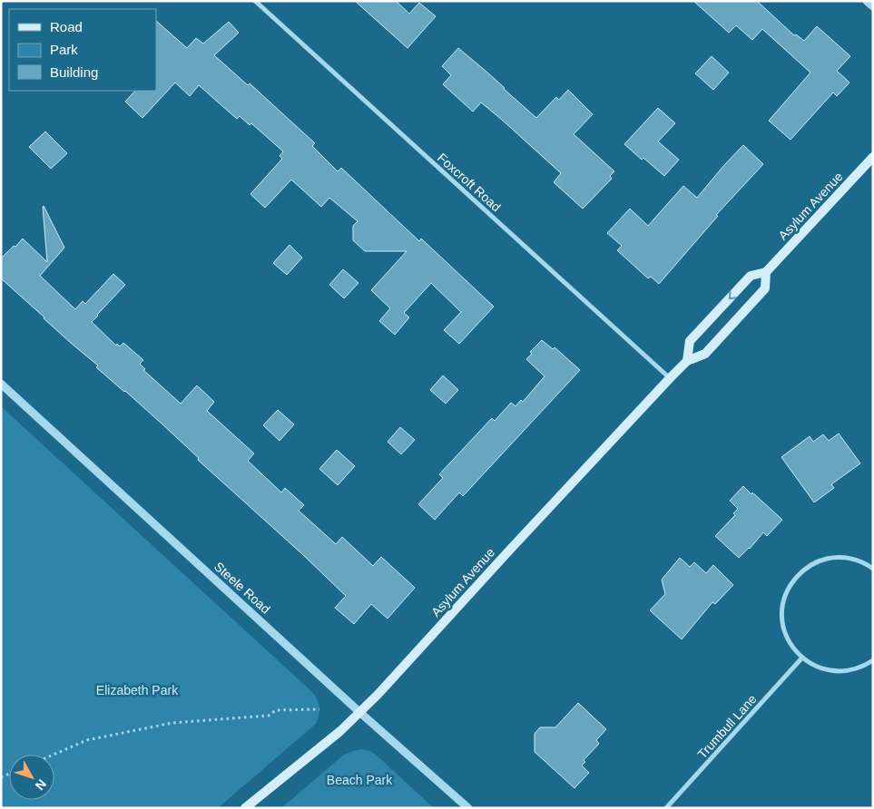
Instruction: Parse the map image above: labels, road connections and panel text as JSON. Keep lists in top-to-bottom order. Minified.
{"streets":{"main road":["Asylum Avenue"],"street":["Foxcroft Road","Steele Road","Trumbull Lane"]},"crossings":[["Foxcroft Road","Asylum Avenue"],["Asylum Avenue","Steele Road"]],"parks":["Elizabeth Park","Beach Park"],"legend":["Road","Park","Building"],"north":"bottom right"}
